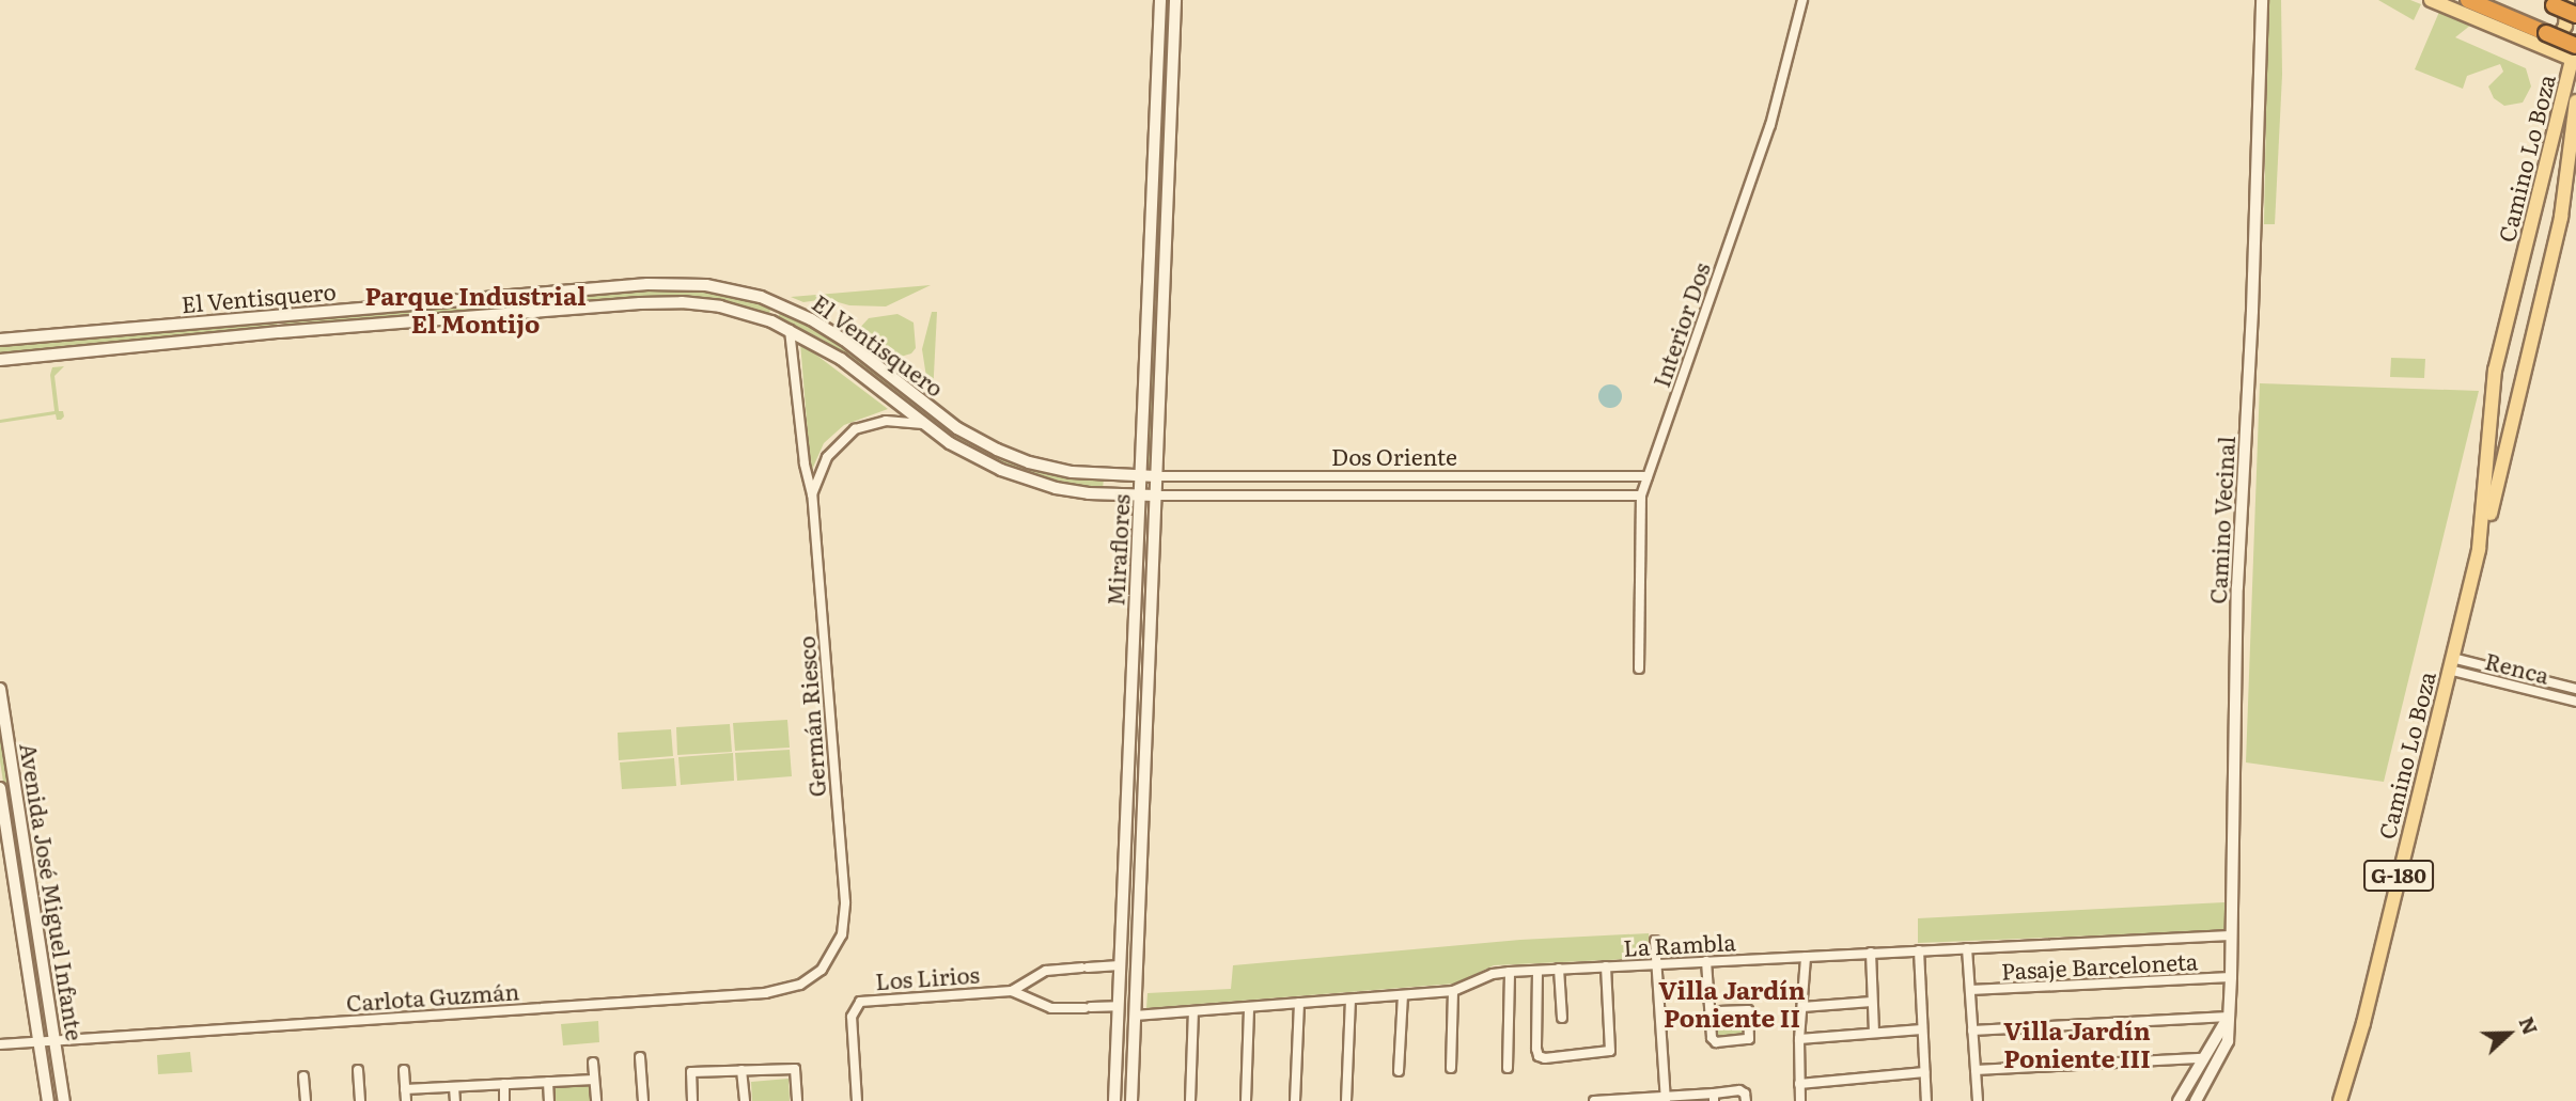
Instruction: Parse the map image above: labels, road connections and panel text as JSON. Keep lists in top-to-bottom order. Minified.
{"streets":{"main road":["Camino Lo Boza","Miraflores","G-180"],"street":["El Ventisquero","Interior Dos","Dos Oriente","Camino Vecinal","Renca","Germán Riesco","Avenida José Miguel Infante","La Rambla","Pasaje Barceloneta","Los Lirios","Carlota Guzmán"]},"crossings":[["Camino Lo Boza","Renca"],["El Ventisquero","Dos Oriente"],["El Ventisquero","Miraflores"],["El Ventisquero","Germán Riesco"],["Interior Dos","Dos Oriente"],["Dos Oriente","Miraflores"],["Camino Vecinal","La Rambla"],["Camino Vecinal","Pasaje Barceloneta"],["Miraflores","La Rambla"],["Germán Riesco","Carlota Guzmán"],["Avenida José Miguel Infante","Carlota Guzmán"]],"districts":["Parque Industrial El Montijo","Villa Jardín Poniente II","Villa Jardín Poniente III"],"north":"right"}
